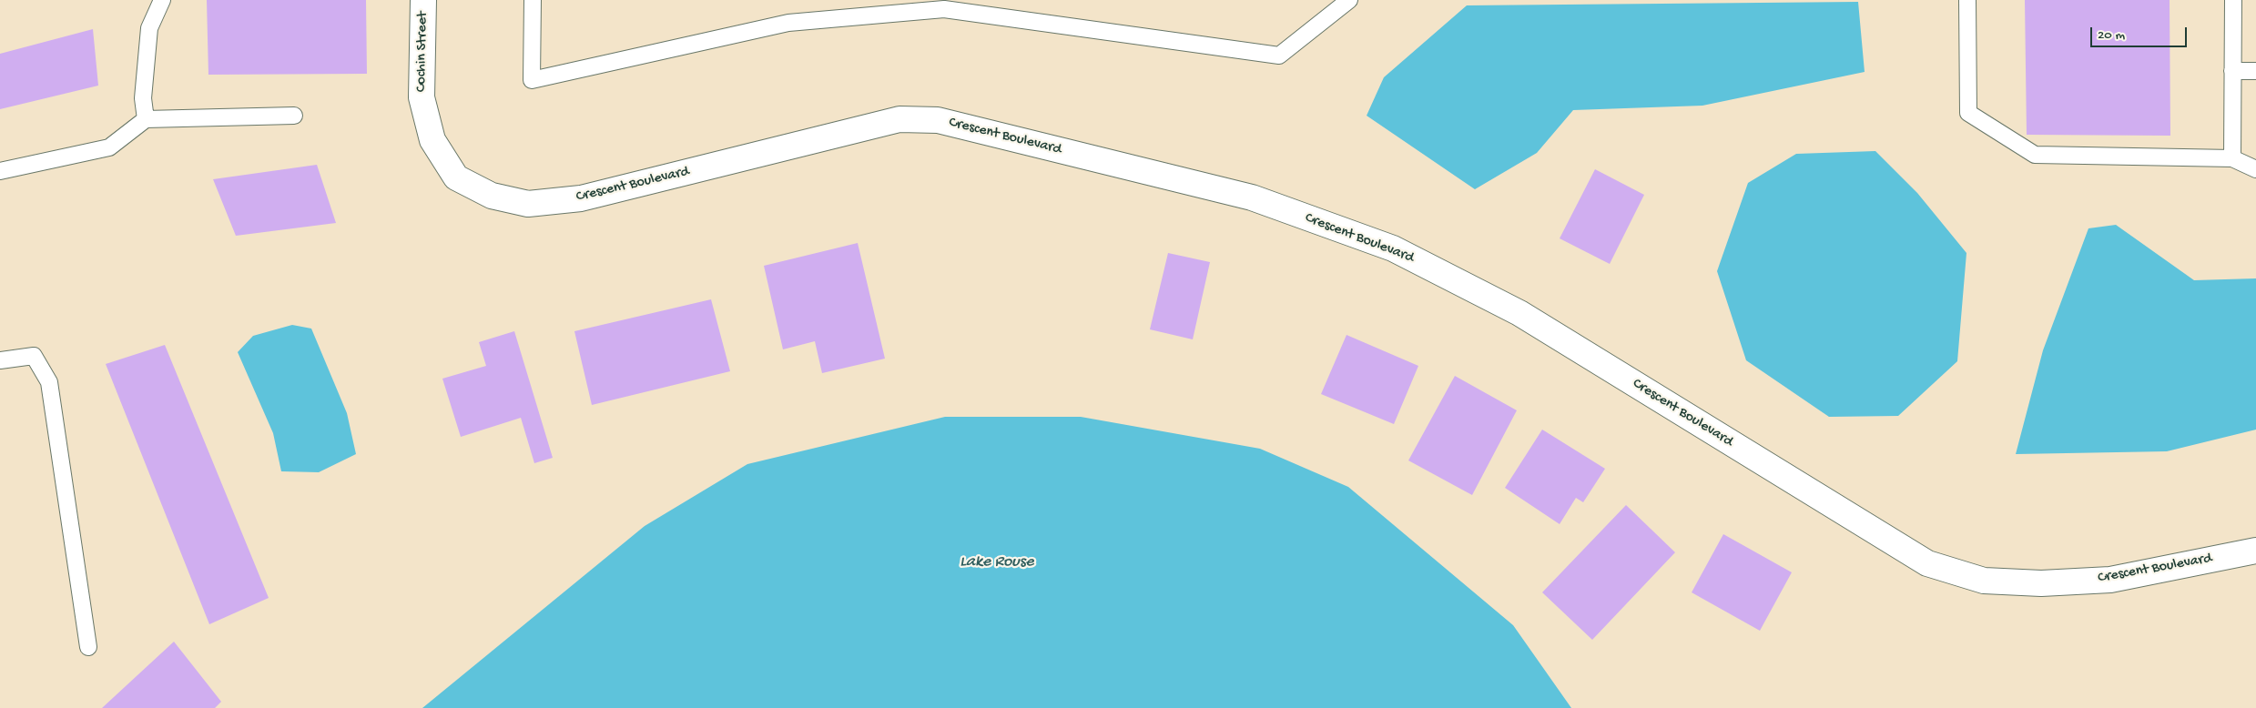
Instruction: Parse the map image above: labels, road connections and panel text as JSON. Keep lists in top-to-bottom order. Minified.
{"streets":{"street":["Cochin Street","Crescent Boulevard"]},"crossings":[["Cochin Street","Crescent Boulevard"]],"water":["Lake Rouse"],"scale_bar":"20 m"}
